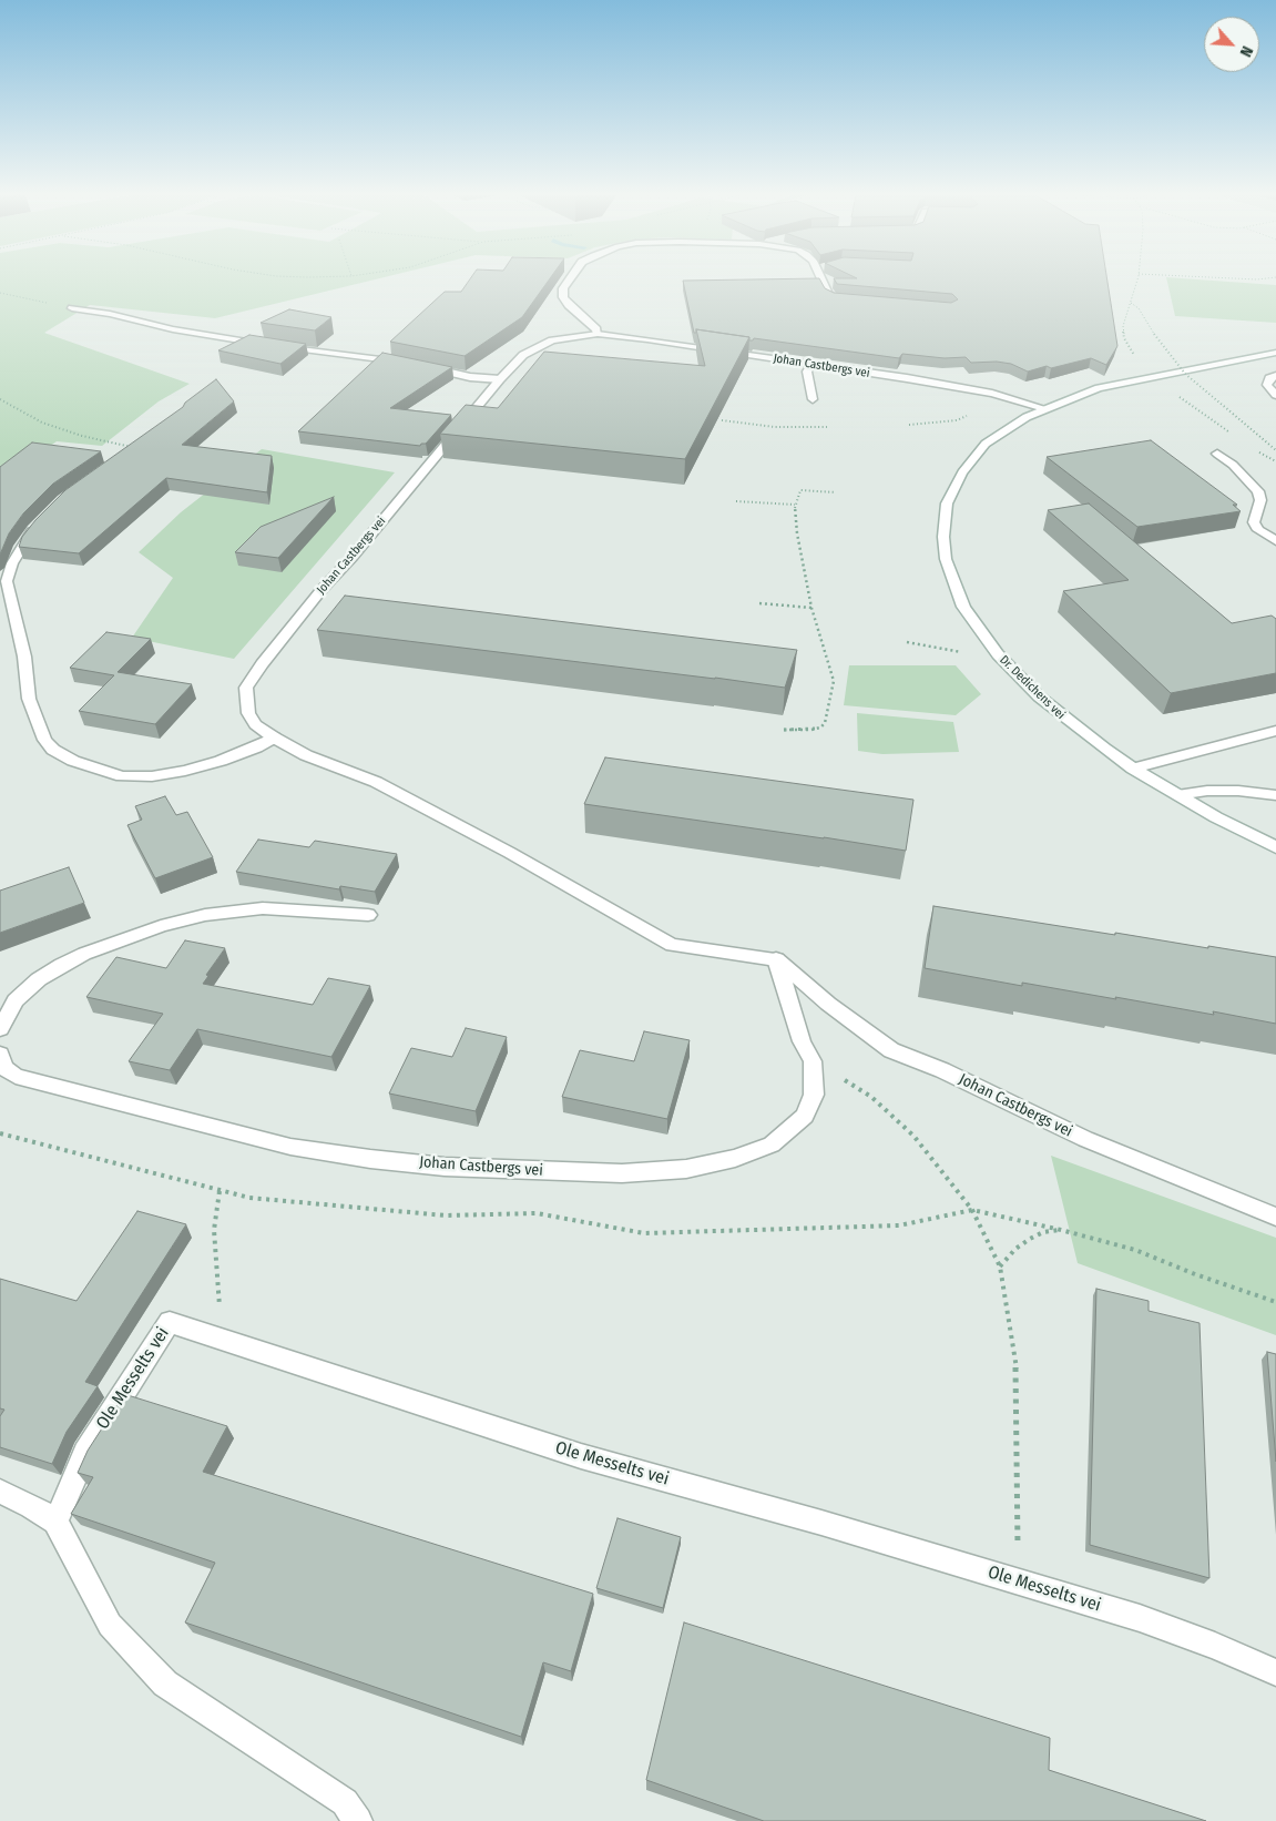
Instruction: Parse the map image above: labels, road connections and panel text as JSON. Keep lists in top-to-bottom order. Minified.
{"streets":{"street":["Johan Castbergs vei","Dr. Dedichens vei","Ole Messelts vei"]},"crossings":[["Johan Castbergs vei","Dr. Dedichens vei"]],"north":"bottom right"}
